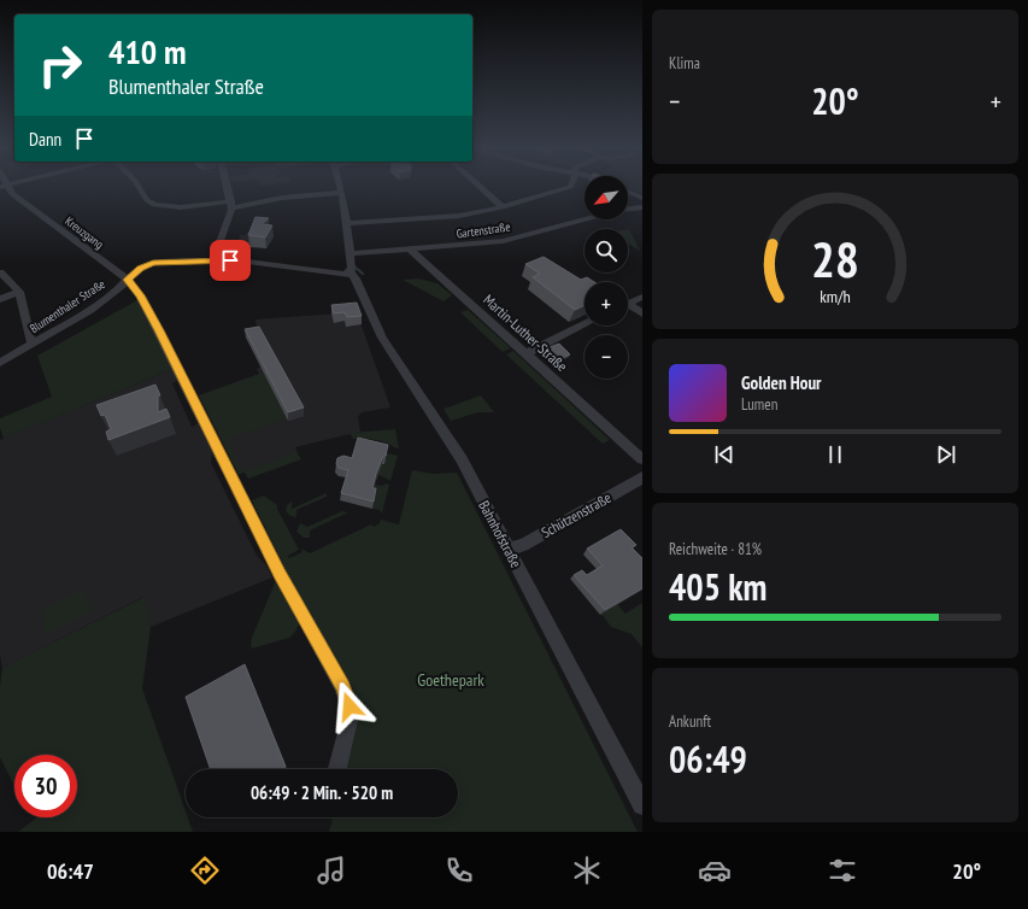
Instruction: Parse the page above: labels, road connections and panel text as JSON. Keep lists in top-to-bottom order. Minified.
{"streets":{"street":["Gartenstraße","Kreuzgang","Blumenthaler Straße","Martin-Luther-Straße","Schützenstraße","Bahnhofstraße"]},"crossings":[["Gartenstraße","Martin-Luther-Straße"],["Kreuzgang","Blumenthaler Straße"],["Blumenthaler Straße","Bahnhofstraße"],["Schützenstraße","Bahnhofstraße"]],"parks":["Goethepark"],"north":"bottom left","page":{"tile":["Klima",["Reichweite · 81%","405 km"],["Ankunft","06:49"]],"turn":["410 m","Blumenthaler Straße"],"heat":["−","20°","+"],"then":"Dann","map_buttons":["+","−"],"song":["Golden Hour","Lumen"],"limit":"30","trip":"06:49 · 2 Min. · 520 m","tabs":["06:47","20°"],"gauge":["28","km/h"]}}
